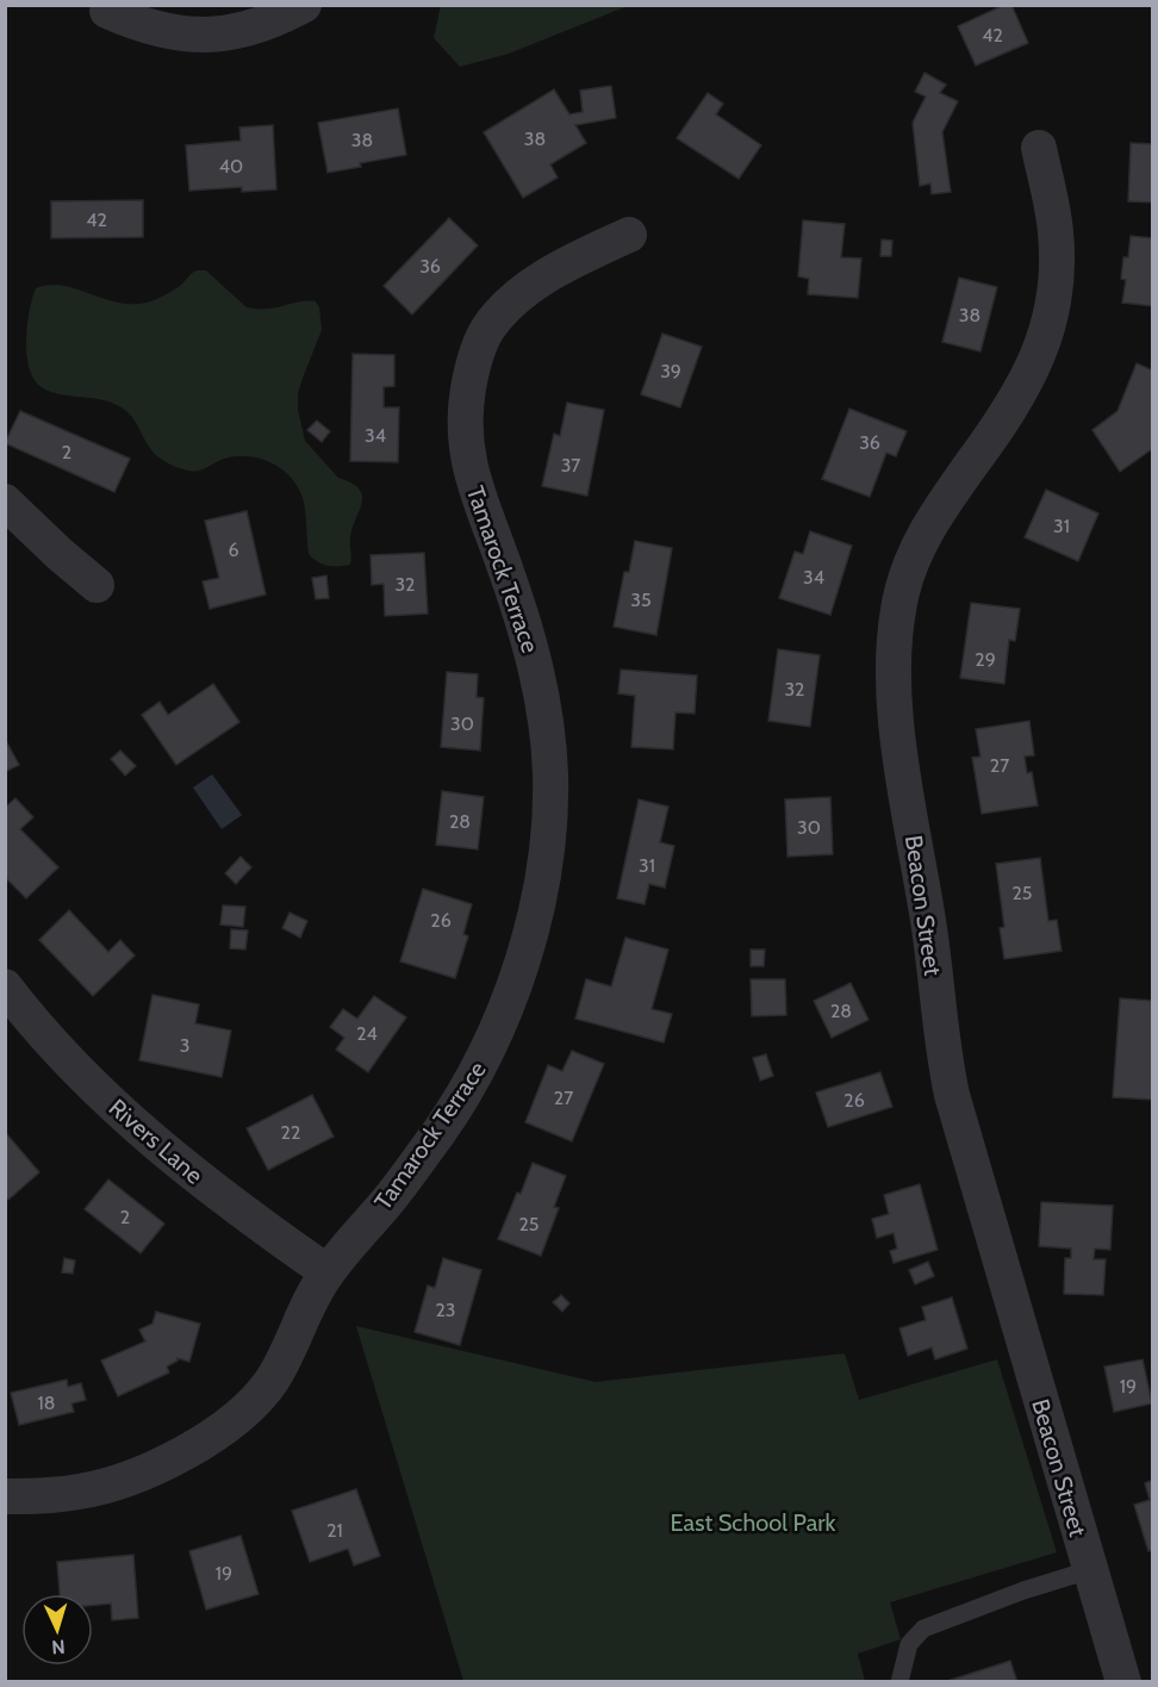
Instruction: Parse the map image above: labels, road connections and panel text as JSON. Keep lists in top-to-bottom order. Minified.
{"streets":{"street":["Tamarock Terrace","Beacon Street","Rivers Lane"]},"crossings":[["Tamarock Terrace","Rivers Lane"]],"parks":["East School Park"],"house_numbers":["42","38","38","40","42","36","38","39","34","36","2","37","31","6","34","32","35","29","32","30","27","28","30","31","25","26","28","24","3","27","26","22","2","25","23","19","18","21","19"],"north":"bottom"}
